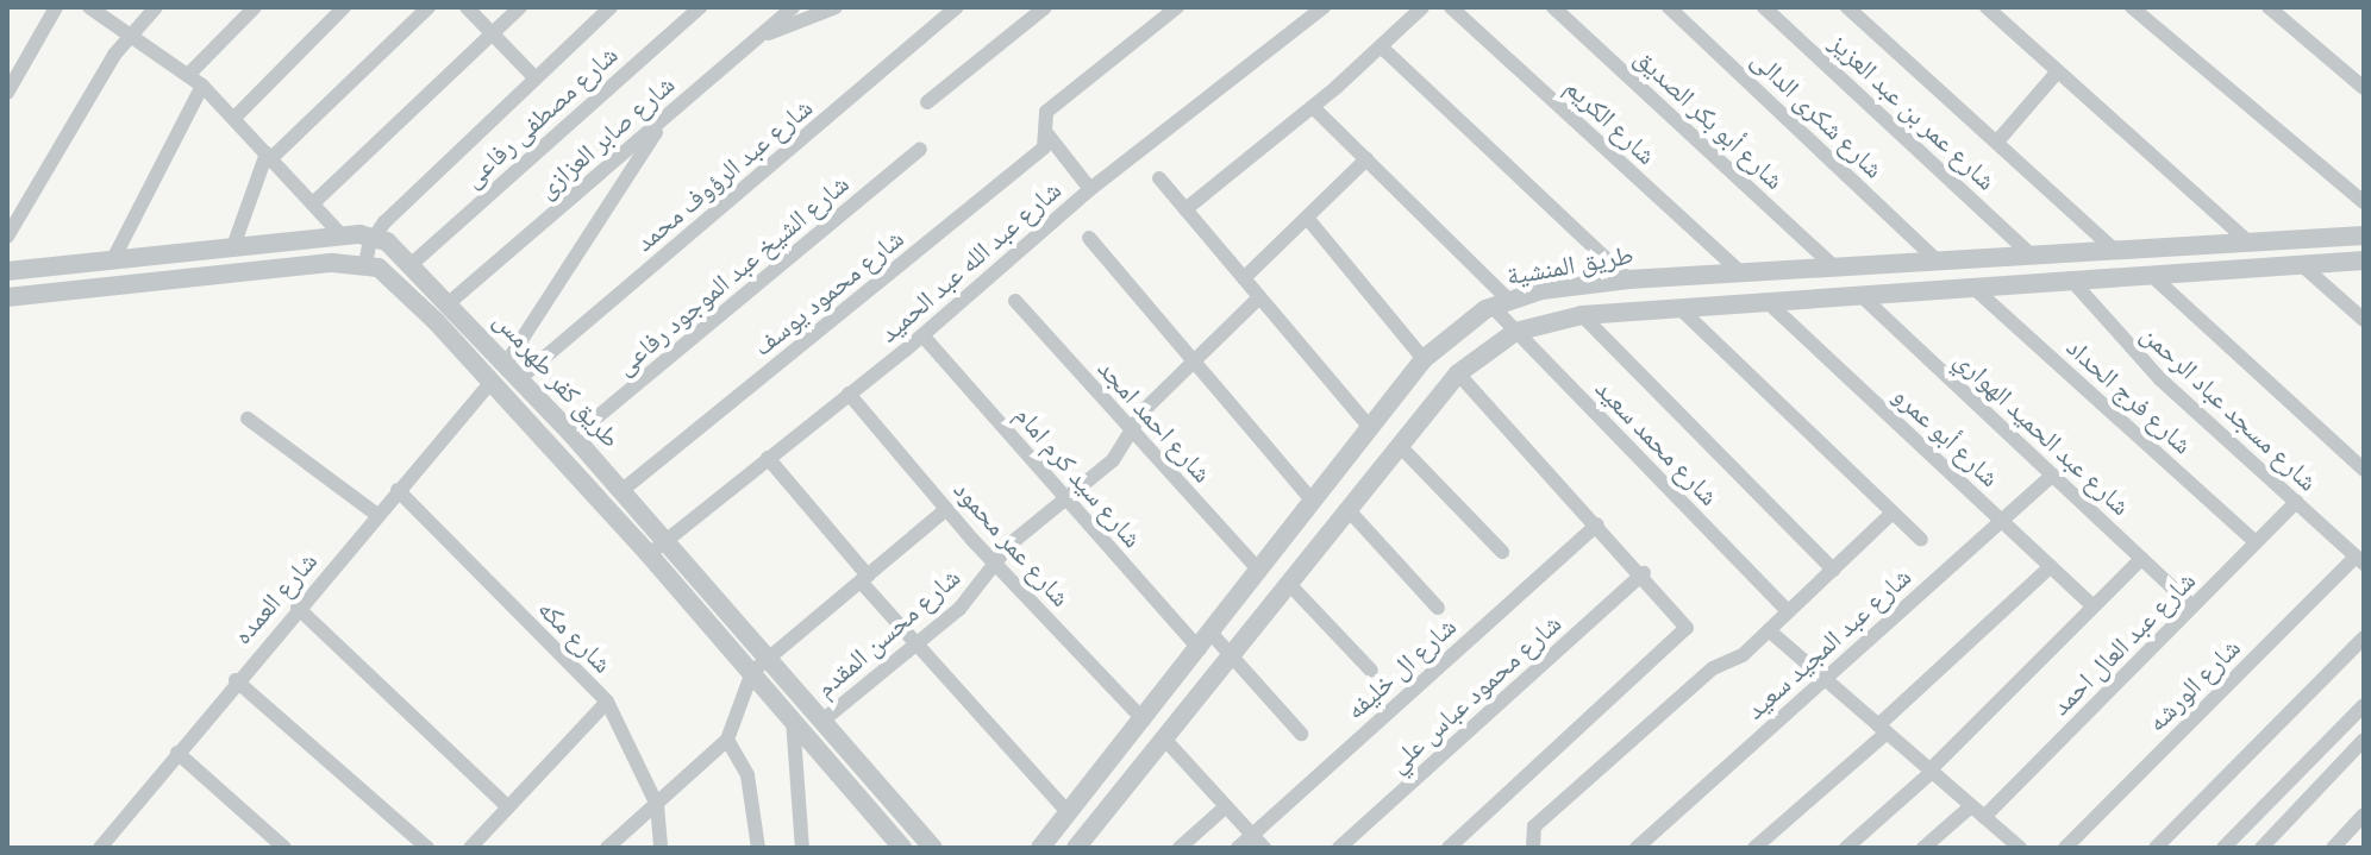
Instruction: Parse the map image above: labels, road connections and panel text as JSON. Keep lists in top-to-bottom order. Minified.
{"streets":{"street":["شارع عمر بن عبد العزيز","شارع شكرى الدالى","شارع مصطفى رفاعى","شارع أبو بكر الصديق","شارع الكريم","شارع صابر العزازى","شارع عبد الرؤوف محمد","شارع عبد الله عبد الحميد","طريق المنشية","شارع الشيخ عبد الموجود رفاعى","شارع محمود يوسف","طريق كفر طهرمس","شارع فرج الحداد","شارع مسجد عباد الرحمن","شارع احمد امجد","شارع عبد الحميد الهواري","شارع أبو عمرو","شارع محمد سعيد","شارع سيد كرم امام","شارع عمر محمود","شارع العمده","شارع محسن المقدم","شارع مكه","شارع عبد المجيد سعيد","شارع عبد العال احمد","شارع ال خليفه","شارع الورشه","شارع محمود عباس علي"]},"crossings":[["شارع عمر بن عبد العزيز","طريق المنشية"],["شارع شكرى الدالى","طريق المنشية"],["شارع مصطفى رفاعى","طريق كفر طهرمس"],["شارع أبو بكر الصديق","طريق المنشية"],["شارع الكريم","طريق المنشية"],["شارع صابر العزازى","طريق كفر طهرمس"],["شارع عبد الرؤوف محمد","طريق كفر طهرمس"],["شارع عبد الله عبد الحميد","طريق كفر طهرمس"],["شارع عبد الله عبد الحميد","شارع سيد كرم امام"],["شارع عبد الله عبد الحميد","شارع عمر محمود"],["طريق المنشية","شارع فرج الحداد"],["طريق المنشية","شارع مسجد عباد الرحمن"],["طريق المنشية","شارع احمد امجد"],["طريق المنشية","شارع عبد الحميد الهواري"],["طريق المنشية","شارع أبو عمرو"],["طريق المنشية","شارع محمد سعيد"],["طريق المنشية","شارع سيد كرم امام"],["طريق المنشية","شارع عمر محمود"],["شارع الشيخ عبد الموجود رفاعى","طريق كفر طهرمس"],["شارع محمود يوسف","طريق كفر طهرمس"],["طريق كفر طهرمس","شارع العمده"],["طريق كفر طهرمس","شارع محسن المقدم"],["شارع فرج الحداد","شارع عبد العال احمد"],["شارع مسجد عباد الرحمن","شارع عبد العال احمد"],["شارع مسجد عباد الرحمن","شارع الورشه"],["شارع احمد امجد","شارع محسن المقدم"],["شارع عبد الحميد الهواري","شارع عبد المجيد سعيد"],["شارع عبد الحميد الهواري","شارع عبد العال احمد"],["شارع أبو عمرو","شارع عبد المجيد سعيد"],["شارع سيد كرم امام","شارع محسن المقدم"],["شارع عمر محمود","شارع محسن المقدم"],["شارع العمده","شارع مكه"]]}
